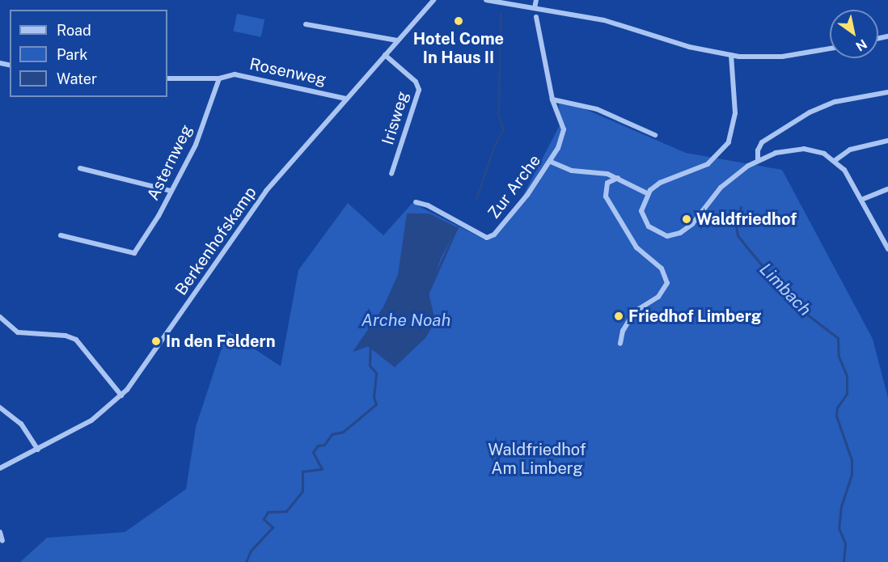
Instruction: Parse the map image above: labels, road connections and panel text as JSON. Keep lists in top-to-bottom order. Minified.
{"streets":{"street":["Rosenweg","Irisweg","Asternweg","Zur Arche","Berkenhofskamp"]},"crossings":[["Rosenweg","Asternweg"],["Rosenweg","Berkenhofskamp"],["Irisweg","Berkenhofskamp"]],"water":["Limbach","Arche Noah"],"parks":["Waldfriedhof Am Limberg"],"places":["Hotel Come In Haus II","Waldfriedhof","Friedhof Limberg","In den Feldern"],"legend":["Road","Park","Water"],"north":"bottom right"}
